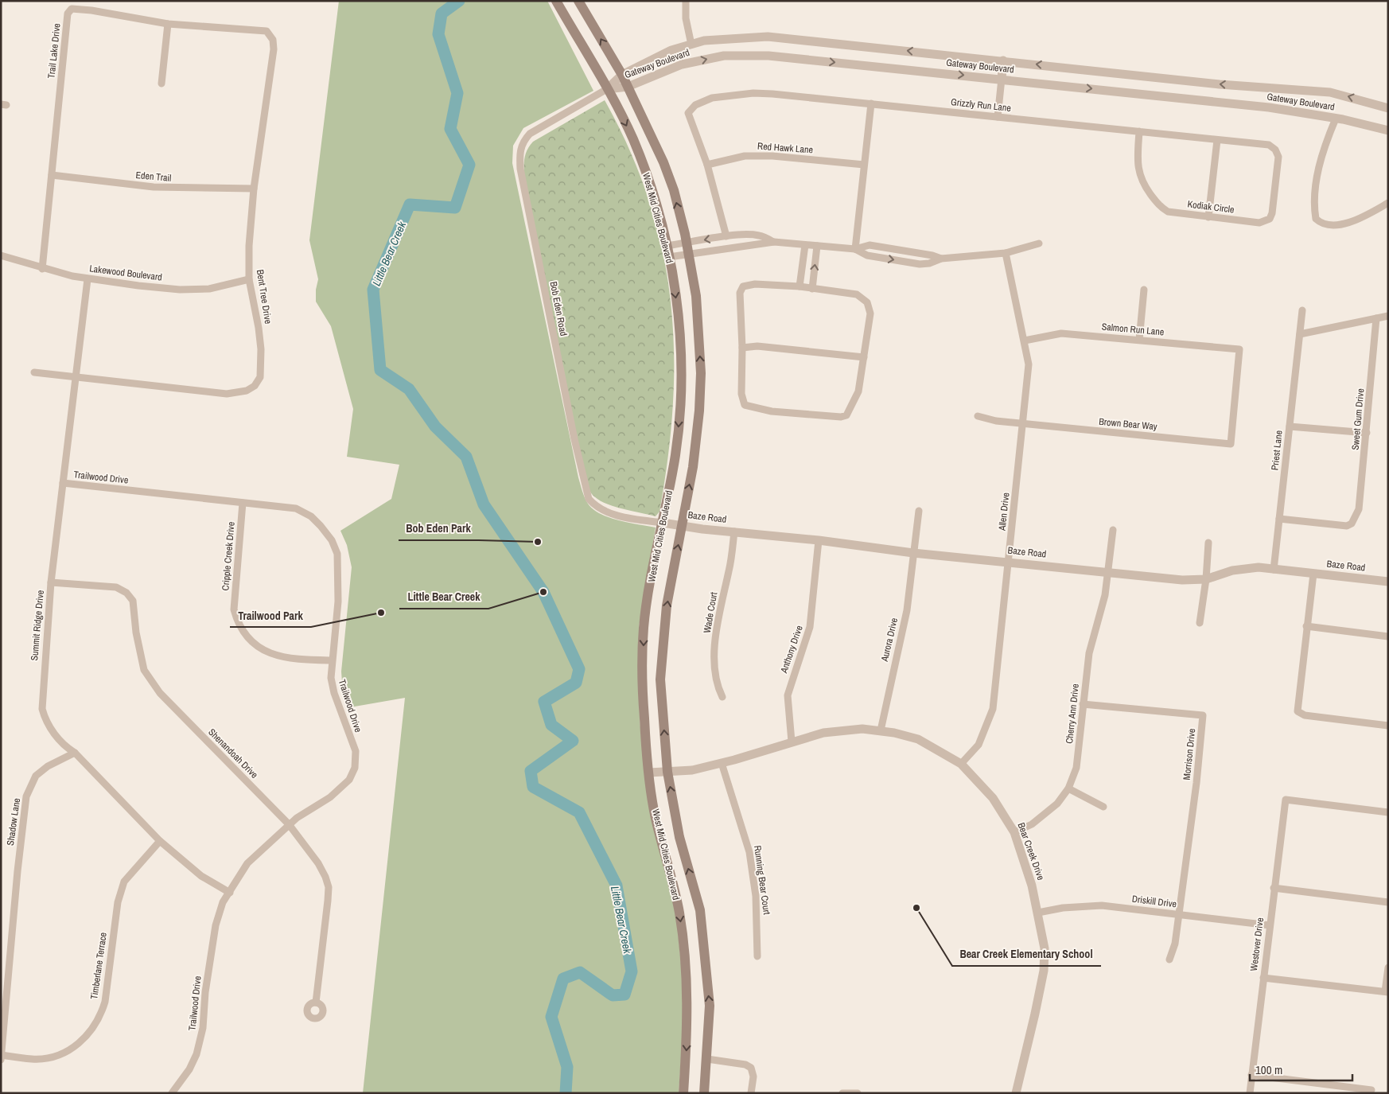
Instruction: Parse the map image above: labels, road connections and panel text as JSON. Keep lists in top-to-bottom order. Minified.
{"streets":{"main road":["West Mid Cities Boulevard"],"street":["Trail Lake Drive","Gateway Boulevard","Grizzly Run Lane","Red Hawk Lane","Eden Trail","Kodiak Circle","Lakewood Boulevard","Bent Tree Drive","Bob Eden Road","Salmon Run Lane","Sweet Gum Drive","Brown Bear Way","Priest Lane","Trailwood Drive","Allen Drive","Baze Road","Cripple Creek Drive","Wade Court","Summit Ridge Drive","Aurora Drive","Anthony Drive","Cherry Ann Drive","Shenandoah Drive","Morrison Drive","Shadow Lane","Bear Creek Drive","Running Bear Court","Driskill Drive","Westover Drive","Timberlane Terrace"]},"crossings":[["Trail Lake Drive","Eden Trail"],["Trail Lake Drive","Lakewood Boulevard"],["Trail Lake Drive","Bent Tree Drive"],["Gateway Boulevard","West Mid Cities Boulevard"],["Gateway Boulevard","Bob Eden Road"],["Grizzly Run Lane","Red Hawk Lane"],["Grizzly Run Lane","Kodiak Circle"],["Eden Trail","Bent Tree Drive"],["West Mid Cities Boulevard","Bob Eden Road"],["West Mid Cities Boulevard","Baze Road"],["West Mid Cities Boulevard","Bear Creek Drive"],["Lakewood Boulevard","Bent Tree Drive"],["Lakewood Boulevard","Summit Ridge Drive"],["Bent Tree Drive","Summit Ridge Drive"],["Bob Eden Road","Baze Road"],["Salmon Run Lane","Brown Bear Way"],["Salmon Run Lane","Allen Drive"],["Sweet Gum Drive","Priest Lane"],["Brown Bear Way","Allen Drive"],["Priest Lane","Baze Road"],["Trailwood Drive","Cripple Creek Drive"],["Trailwood Drive","Summit Ridge Drive"],["Trailwood Drive","Shenandoah Drive"],["Allen Drive","Baze Road"],["Allen Drive","Bear Creek Drive"],["Baze Road","Wade Court"],["Baze Road","Aurora Drive"],["Baze Road","Anthony Drive"],["Baze Road","Cherry Ann Drive"],["Summit Ridge Drive","Shenandoah Drive"],["Summit Ridge Drive","Shadow Lane"],["Summit Ridge Drive","Timberlane Terrace"],["Aurora Drive","Bear Creek Drive"],["Anthony Drive","Bear Creek Drive"],["Cherry Ann Drive","Morrison Drive"],["Cherry Ann Drive","Bear Creek Drive"],["Morrison Drive","Driskill Drive"],["Shadow Lane","Timberlane Terrace"],["Bear Creek Drive","Running Bear Court"],["Bear Creek Drive","Driskill Drive"],["Driskill Drive","Westover Drive"]],"water":["Little Bear Creek"],"places":["Bob Eden Park","Little Bear Creek","Trailwood Park","Bear Creek Elementary School"],"scale_bar":"100 m"}
